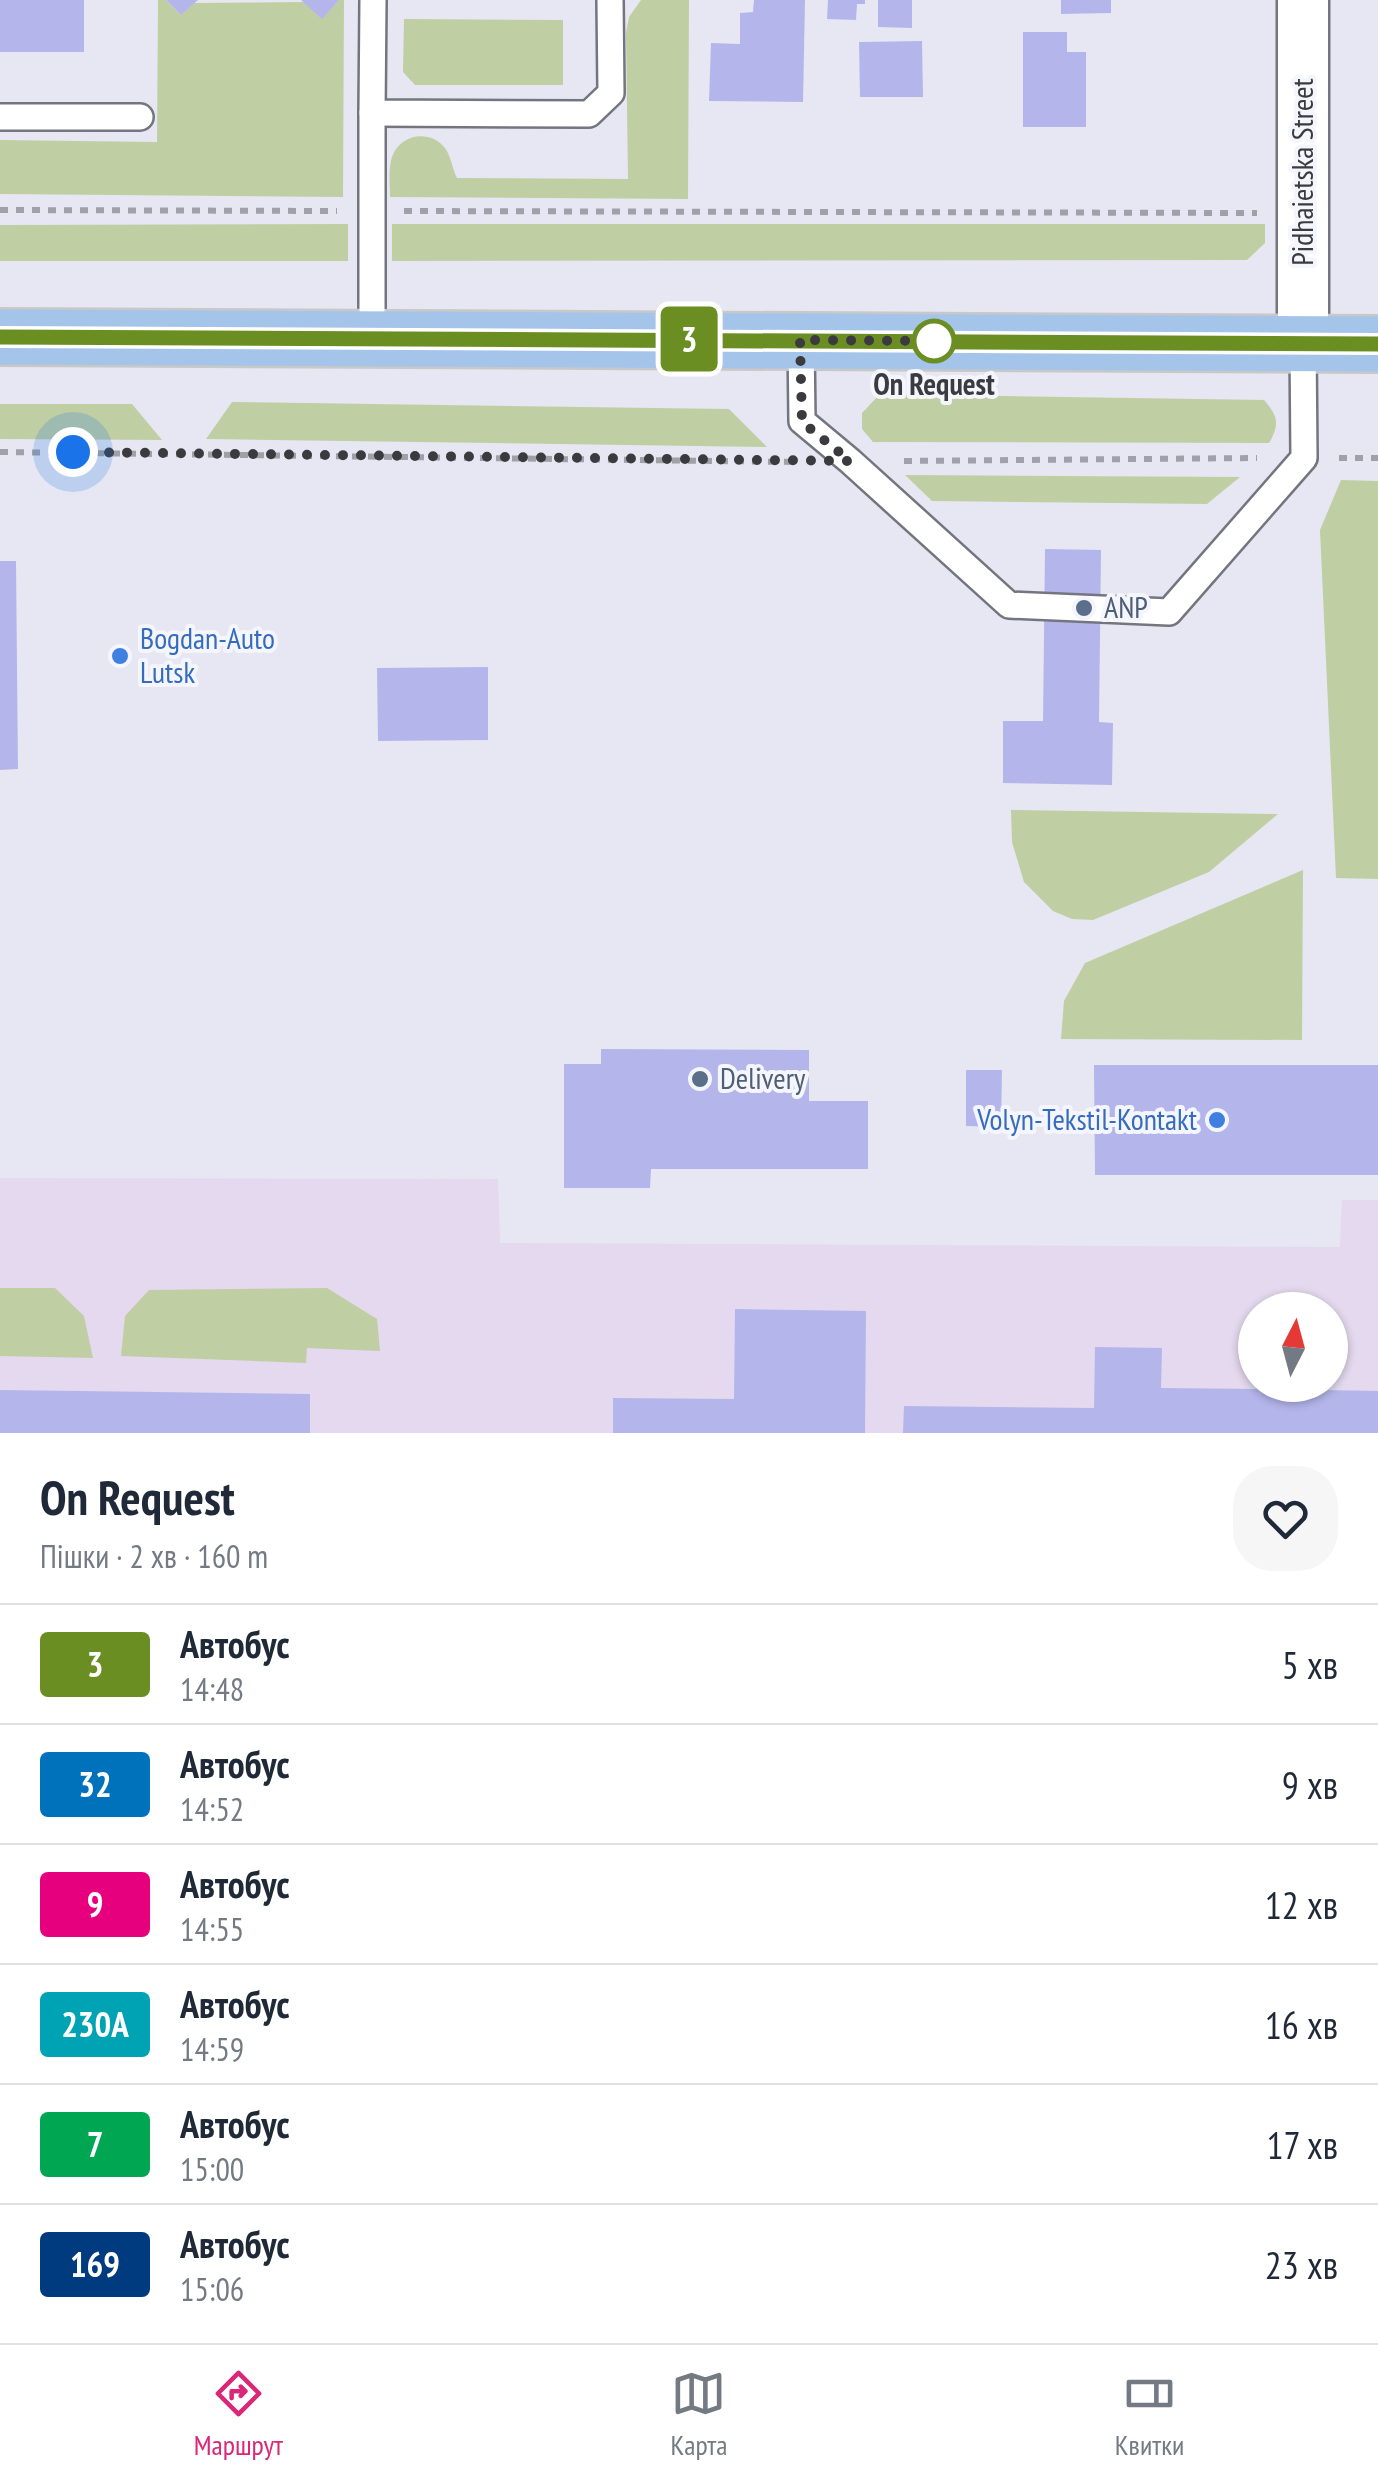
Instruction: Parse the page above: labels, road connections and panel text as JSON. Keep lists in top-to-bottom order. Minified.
{"streets":{"street":["Pidhaietska Street"]},"places":["On Request","ANP","Bogdan-Auto Lutsk","Delivery","Volyn-Tekstil-Kontakt"],"lines":["bus line 3"],"north":"top","page":{"on_map":"3","heading":["On Request","Пішки · 2 хв · 160 m"],"list":[{"mark":"3","name":"Автобус","note":"14:48","value":"5 хв"},{"mark":"32","name":"Автобус","note":"14:52","value":"9 хв"},{"mark":"9","name":"Автобус","note":"14:55","value":"12 хв"},{"mark":"230А","name":"Автобус","note":"14:59","value":"16 хв"},{"mark":"7","name":"Автобус","note":"15:00","value":"17 хв"},{"mark":"169","name":"Автобус","note":"15:06","value":"23 хв"}],"tabs":["Маршрут","Карта","Квитки"]}}
